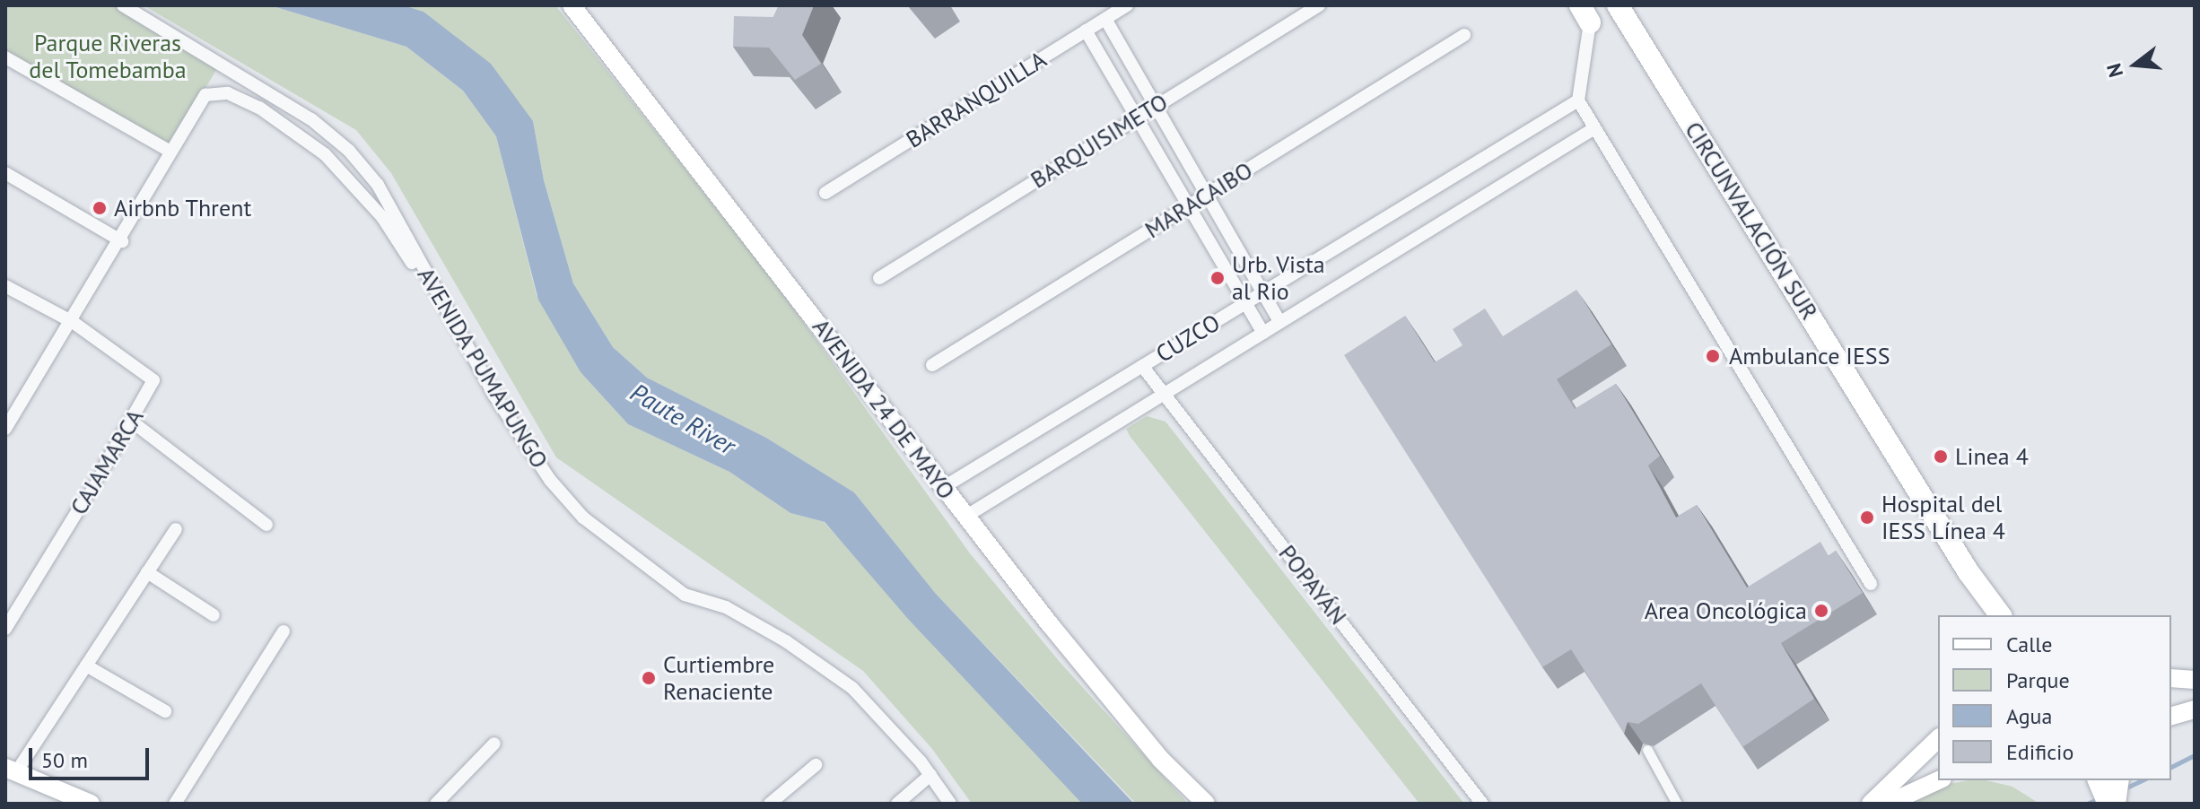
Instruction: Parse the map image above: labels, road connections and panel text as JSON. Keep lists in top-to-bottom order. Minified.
{"streets":{"highway":["CIRCUNVALACIÓN SUR"],"main road":["AVENIDA 24 DE MAYO"],"street":["BARRANQUILLA","BARQUISIMETO","MARACAIBO","CUZCO","AVENIDA PUMAPUNGO","CAJAMARCA","POPAYÁN"]},"crossings":[["CUZCO","AVENIDA 24 DE MAYO"],["CUZCO","POPAYÁN"]],"water":["Paute River"],"parks":["Parque Riveras del Tomebamba"],"places":["Airbnb Thrent","Urb. Vista al Rio","Ambulance IESS","Linea 4","Hospital del IESS Línea 4","Area Oncológica","Curtiembre Renaciente"],"legend":["Calle","Parque","Agua","Edificio"],"scale_bar":"50 m","north":"left"}
